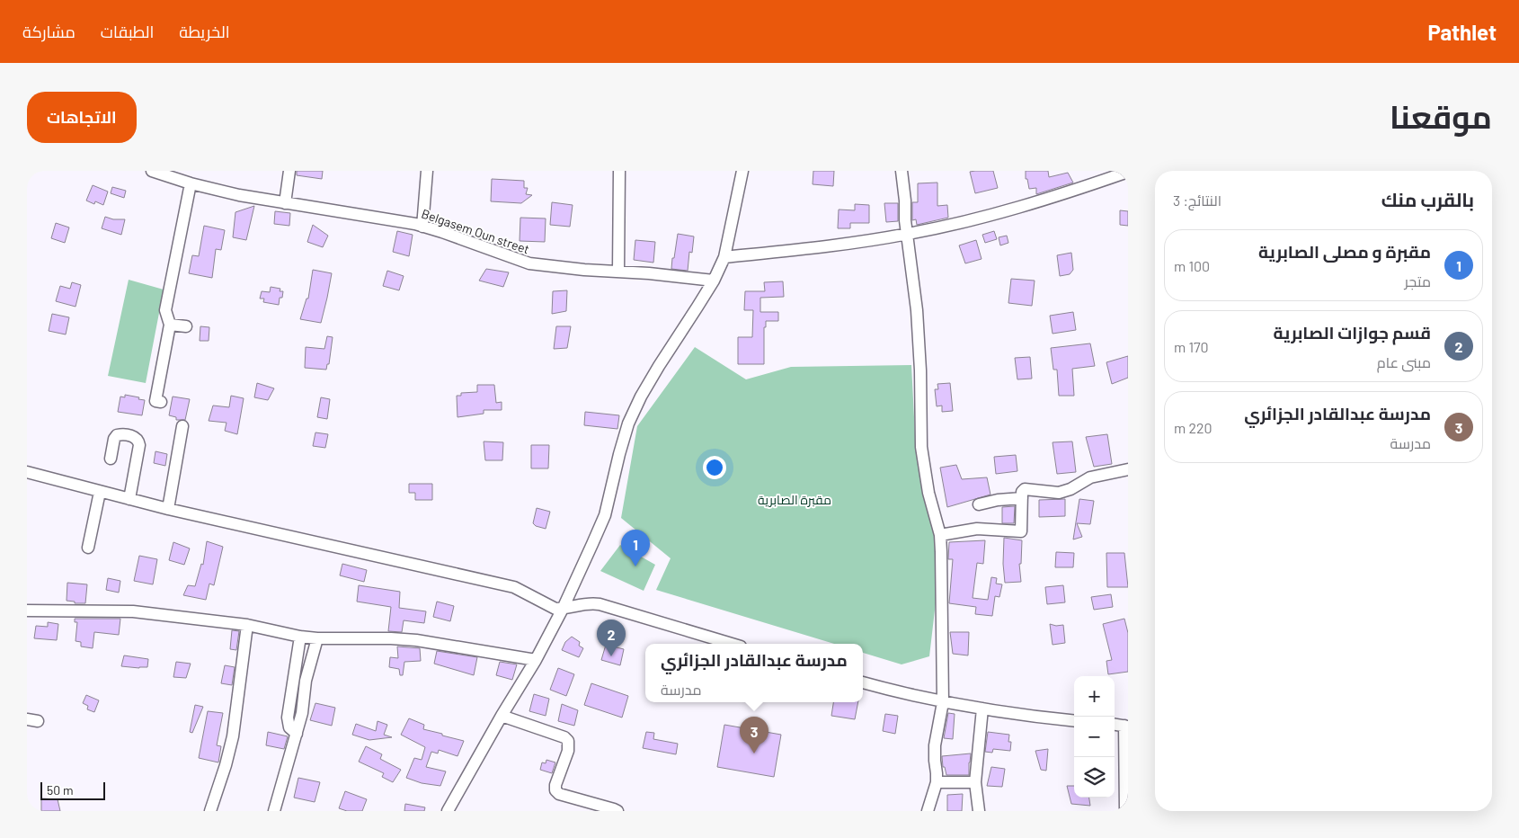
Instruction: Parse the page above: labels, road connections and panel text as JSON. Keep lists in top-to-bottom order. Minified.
{"streets":{"street":["Belgasem Oun street"]},"parks":["مقبرة الصابرية"],"scale_bar":"50 m","page":{"header":"Pathlet","nav":["الخريطة","الطبقات","مشاركة"],"title":"موقعنا","buttons":"الاتجاهات","heading":["بالقرب منك","النتائج: 3"],"list":[{"mark":"1","name":"مقبرة و مصلى الصابرية","note":"متجر","value":"100 m"},{"mark":"2","name":"قسم جوازات الصابرية","note":"مبنى عام","value":"170 m"},{"mark":"3","name":"مدرسة عبدالقادر الجزائري","note":"مدرسة","value":"220 m"}],"pins":["1","2","3"],"popup":["مدرسة عبدالقادر الجزائري","مدرسة"],"map_buttons":["+","−"],"scale":"50 m"}}
